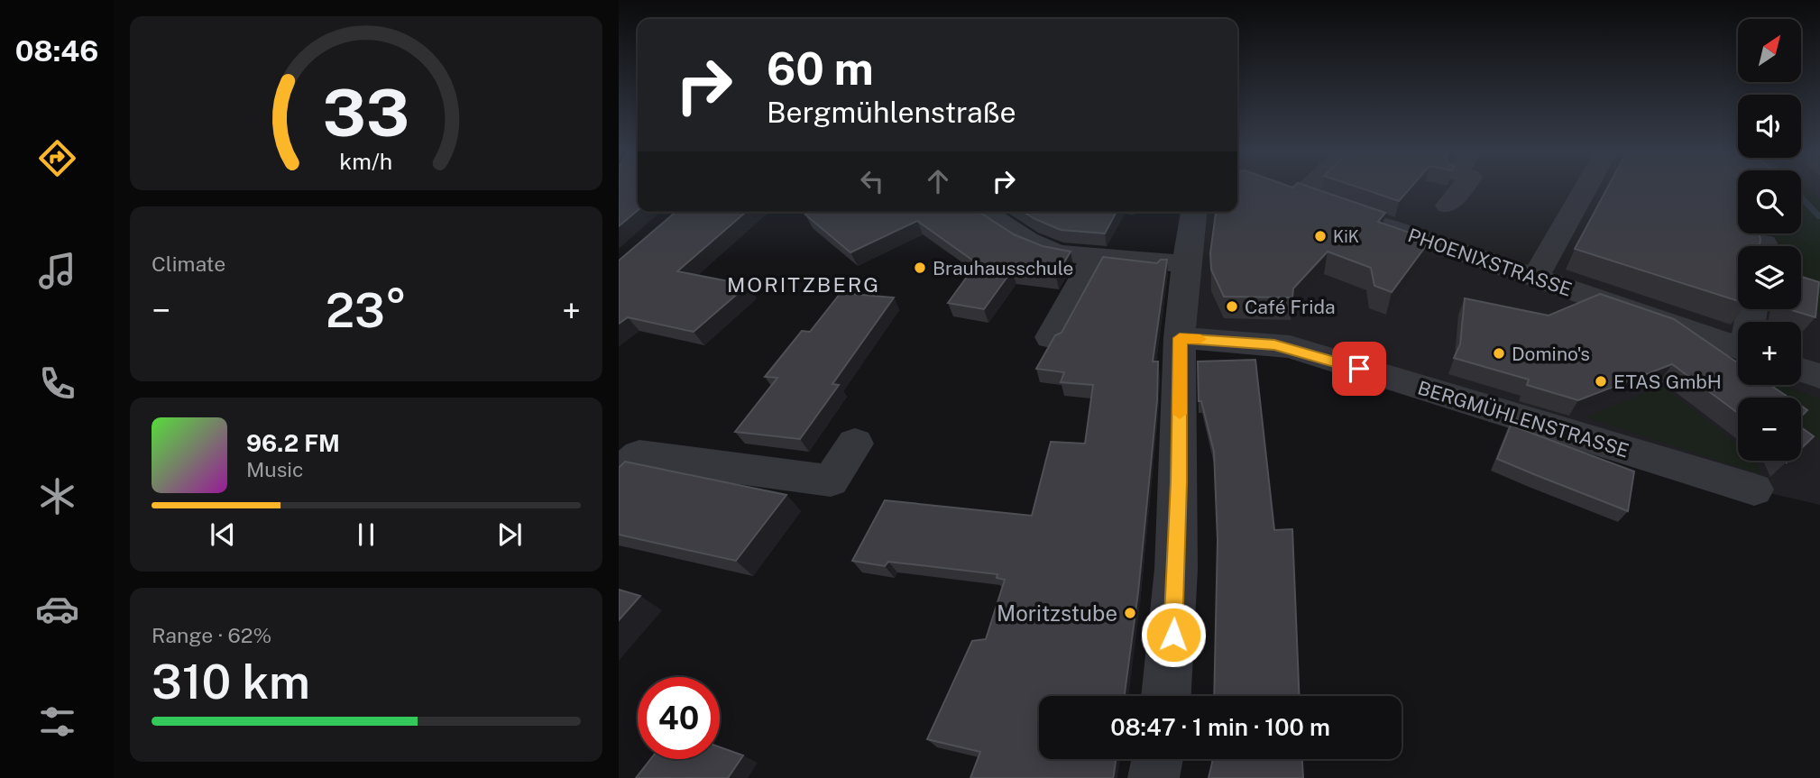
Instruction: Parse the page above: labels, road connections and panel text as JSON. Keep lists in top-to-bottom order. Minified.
{"streets":{"street":["PHOENIXSTRASSE","BERGMÜHLENSTRASSE"]},"districts":["MORITZBERG"],"places":["KiK","Brauhausschule","Café Frida","Domino's","ETAS GmbH","Moritzstube"],"north":"top right","page":{"tabs":"08:46","map_buttons":["+","−"],"turn":["60 m","Bergmühlenstraße"],"tile":["Climate",["Range · 62%","310 km"]],"heat":["−","23°","+"],"song":["96.2 FM","Music"],"limit":"40","trip":"08:47 · 1 min · 100 m","gauge":["33","km/h"]}}
